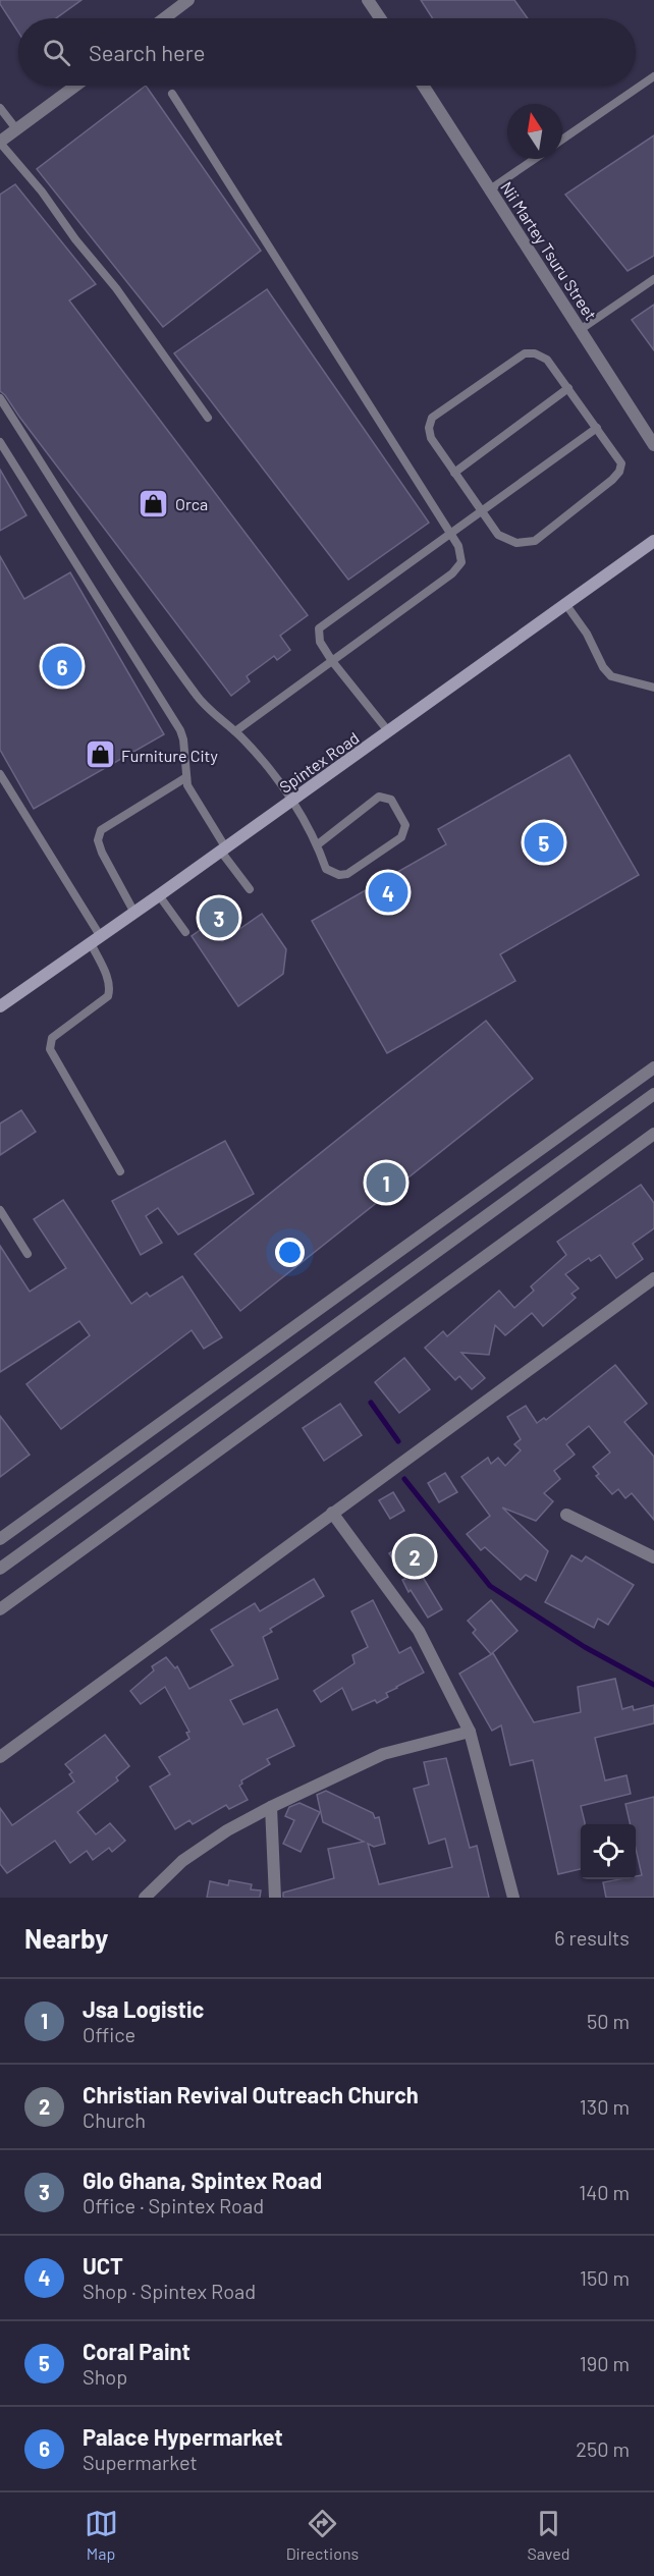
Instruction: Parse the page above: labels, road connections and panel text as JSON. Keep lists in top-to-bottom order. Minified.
{"streets":{"main road":["Spintex Road"],"street":["Nii Martey Tsuru Street"]},"places":{"shop":["Orca","Furniture City"]},"north":"top","page":{"search":"Search here","pins":["6","5","4","3","1","2"],"heading":["Nearby","6 results"],"list":[{"mark":"1","name":"Jsa Logistic","note":"Office","value":"50 m"},{"mark":"2","name":"Christian Revival Outreach Church","note":"Church","value":"130 m"},{"mark":"3","name":"Glo Ghana, Spintex Road","note":"Office · Spintex Road","value":"140 m"},{"mark":"4","name":"UCT","note":"Shop · Spintex Road","value":"150 m"},{"mark":"5","name":"Coral Paint","note":"Shop","value":"190 m"},{"mark":"6","name":"Palace Hypermarket","note":"Supermarket","value":"250 m"}],"nav":["Map","Directions","Saved"]}}
